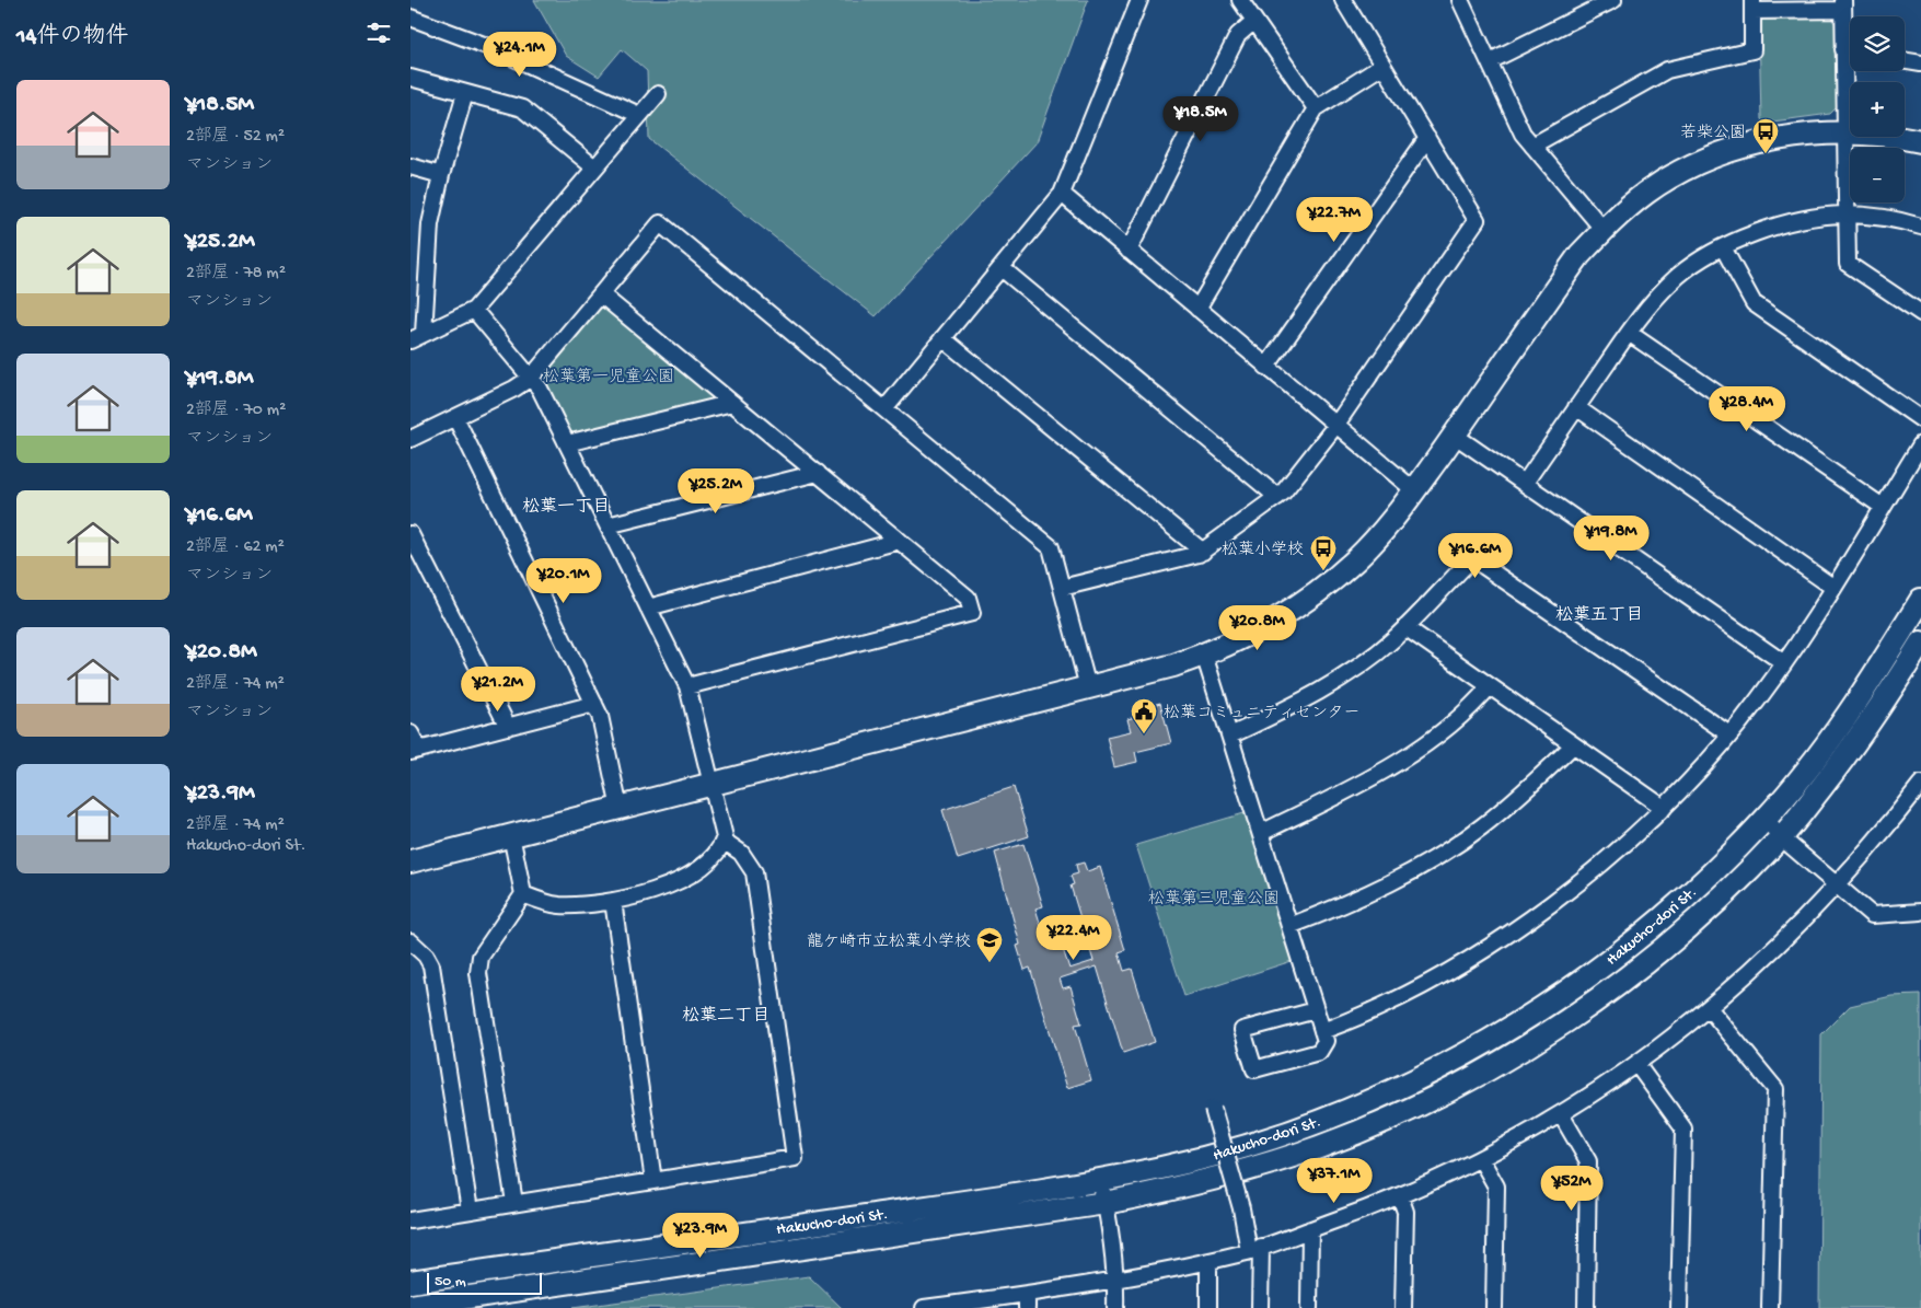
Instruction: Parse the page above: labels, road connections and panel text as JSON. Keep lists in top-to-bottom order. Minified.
{"streets":{"main road":["Hakucho-dori St."]},"districts":["松葉一丁目","松葉五丁目","松葉二丁目"],"parks":["松葉第一児童公園","松葉第三児童公園"],"places":{"bus stop":["若柴公園","松葉小学校"],"public building":["松葉コミュニティセンター"],"school or university":["龍ケ崎市立松葉小学校"]},"scale_bar":"50 m","page":{"heading":"14件の物件","map_buttons":["+","−"],"price":["¥24.1M","¥18.5M","¥22.7M","¥28.4M","¥25.2M","¥19.8M","¥16.6M","¥20.1M","¥20.8M","¥21.2M","¥22.4M","¥37.1M","¥52M","¥23.9M"],"list":[{"name":"¥18.5M","note":"2部屋 · 52 m² · マンション"},{"name":"¥25.2M","note":"2部屋 · 78 m² · マンション"},{"name":"¥19.8M","note":"2部屋 · 70 m² · マンション"},{"name":"¥16.6M","note":"2部屋 · 62 m² · マンション"},{"name":"¥20.8M","note":"2部屋 · 74 m² · マンション"},{"name":"¥23.9M","note":"2部屋 · 74 m² · Hakucho-dori St."}],"scale":"50 m"}}
